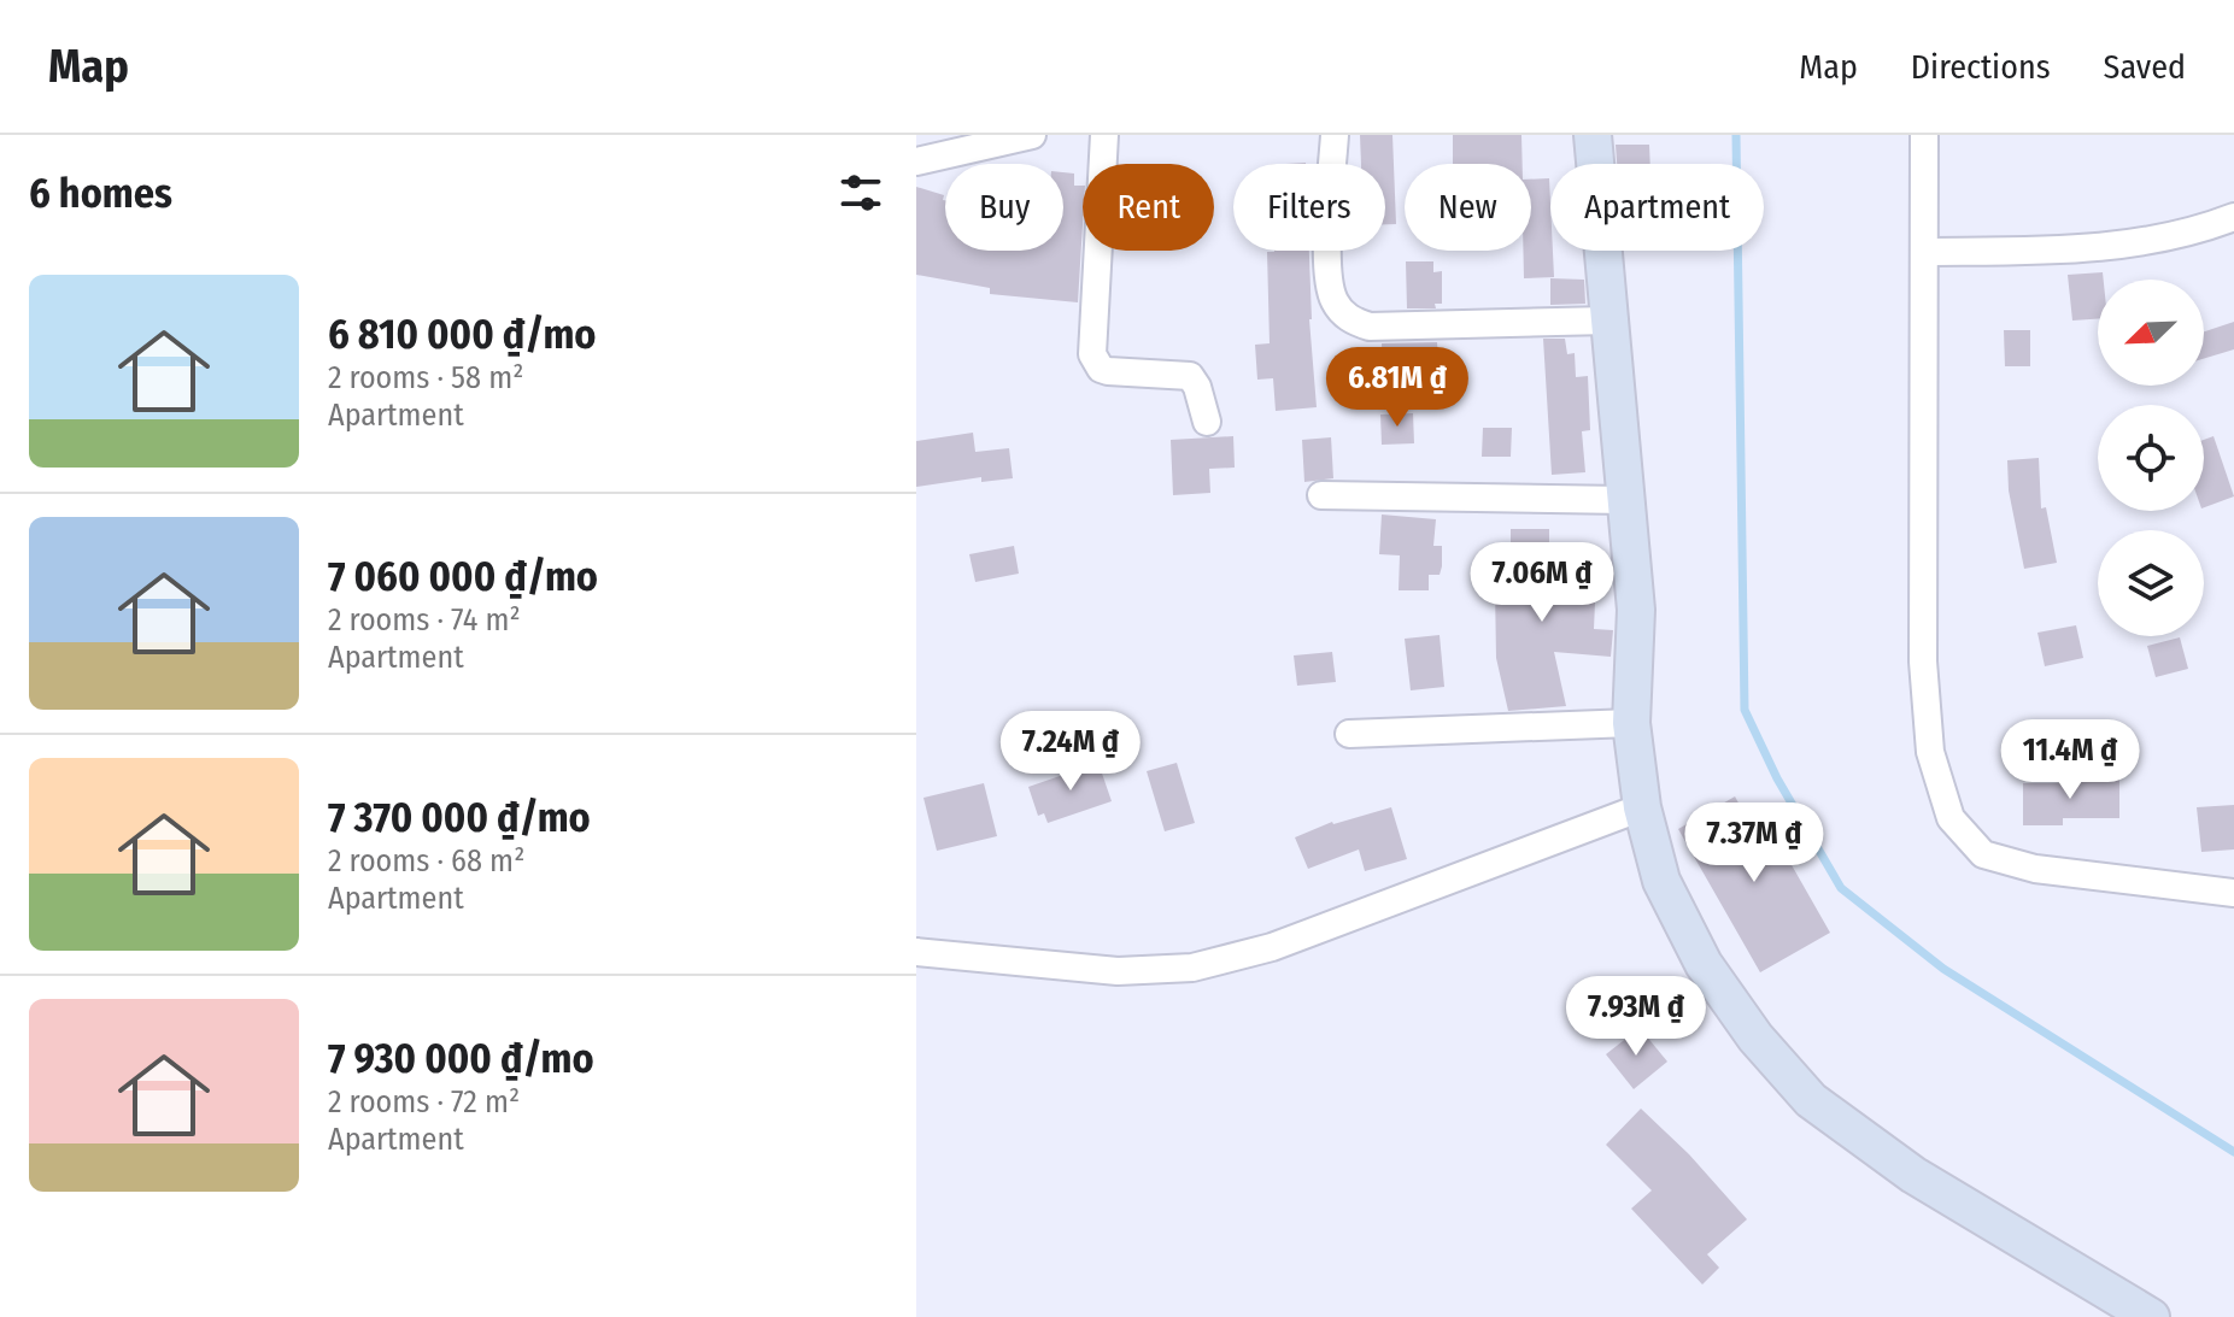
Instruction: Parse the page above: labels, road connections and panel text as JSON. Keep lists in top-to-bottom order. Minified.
{"north":"bottom left","page":{"header":"Map","nav":["Map","Directions","Saved"],"heading":"6 homes","chip":["Buy","Rent","Filters","New","Apartment"],"list":[{"name":"6 810 000 ₫/mo","note":"2 rooms · 58 m² · Apartment"},{"name":"7 060 000 ₫/mo","note":"2 rooms · 74 m² · Apartment"},{"name":"7 370 000 ₫/mo","note":"2 rooms · 68 m² · Apartment"},{"name":"7 930 000 ₫/mo","note":"2 rooms · 72 m² · Apartment"}],"price":["6.81M ₫","7.06M ₫","7.24M ₫","11.4M ₫","7.37M ₫","7.93M ₫"]}}
